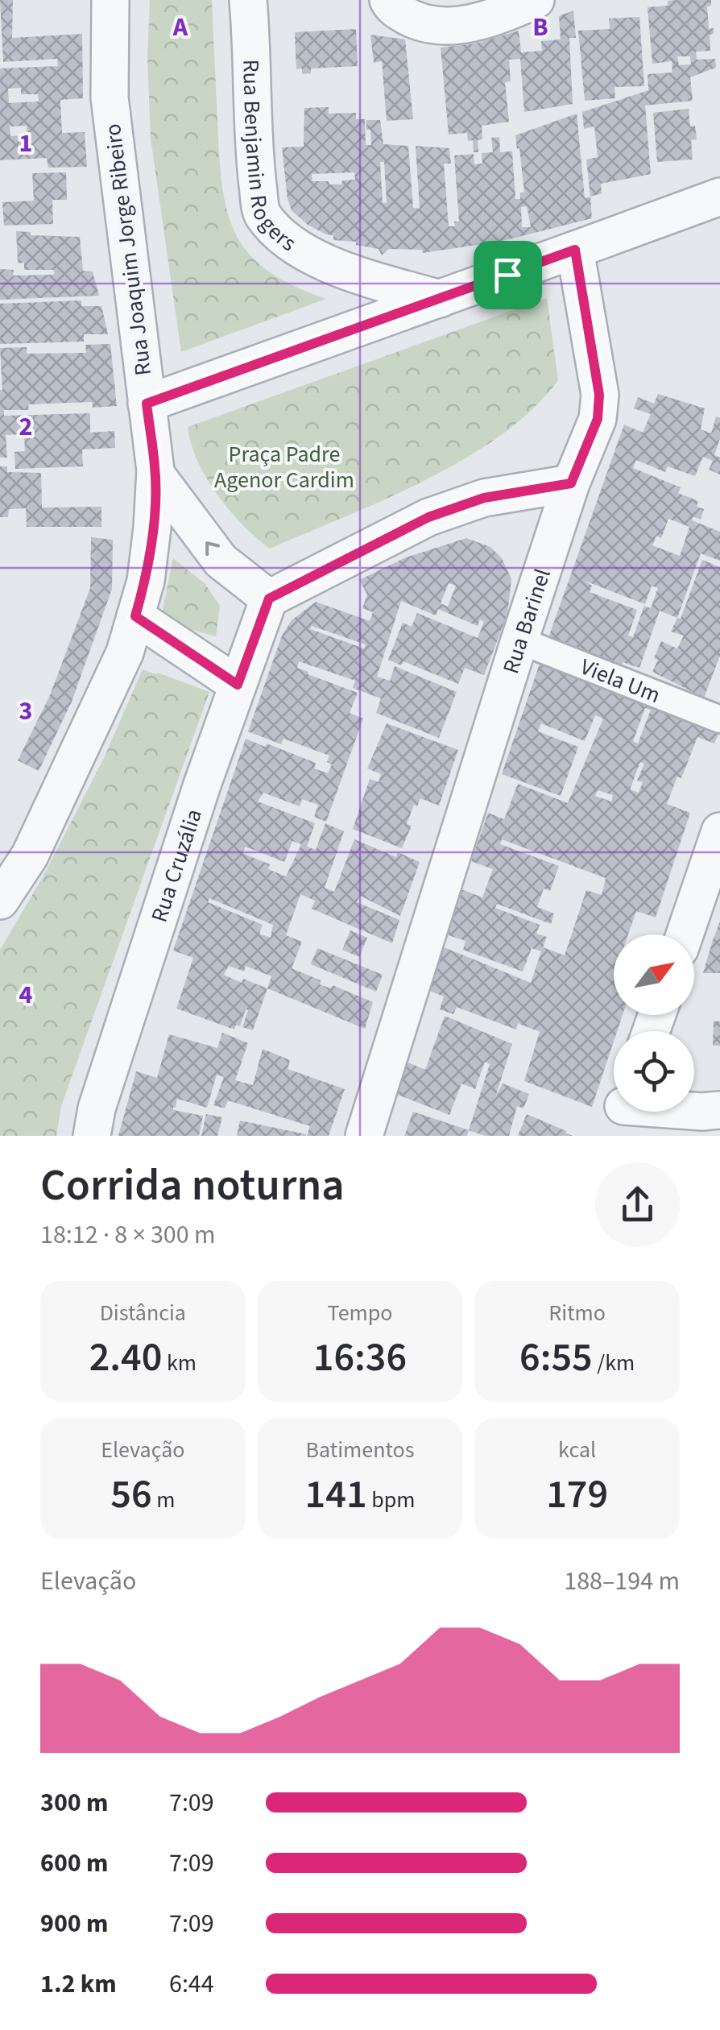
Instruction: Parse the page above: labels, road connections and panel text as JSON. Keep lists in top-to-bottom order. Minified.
{"streets":{"street":["Rua Benjamin Rogers","Rua Joaquim Jorge Ribeiro","Rua Barinel","Viela Um","Rua Cruzália"]},"crossings":[["Rua Barinel","Viela Um"]],"parks":["Praça Padre Agenor Cardim"],"north":"top right","page":{"heading":["Corrida noturna","18:12 · 8 × 300 m"],"stats":[["Distância","2.40 km"],["Tempo","16:36"],["Ritmo","6:55 /km"],["Elevação","56 m"],["Batimentos","141 bpm"],["kcal","179"]],"chart":["Elevação","188–194 m"],"list":[{"name":"300 m","note":"7:09"},{"name":"600 m","note":"7:09"},{"name":"900 m","note":"7:09"},{"name":"1.2 km","note":"6:44"}]},"grid":{"columns":["A","B"],"rows":["1","2","3","4"]}}
